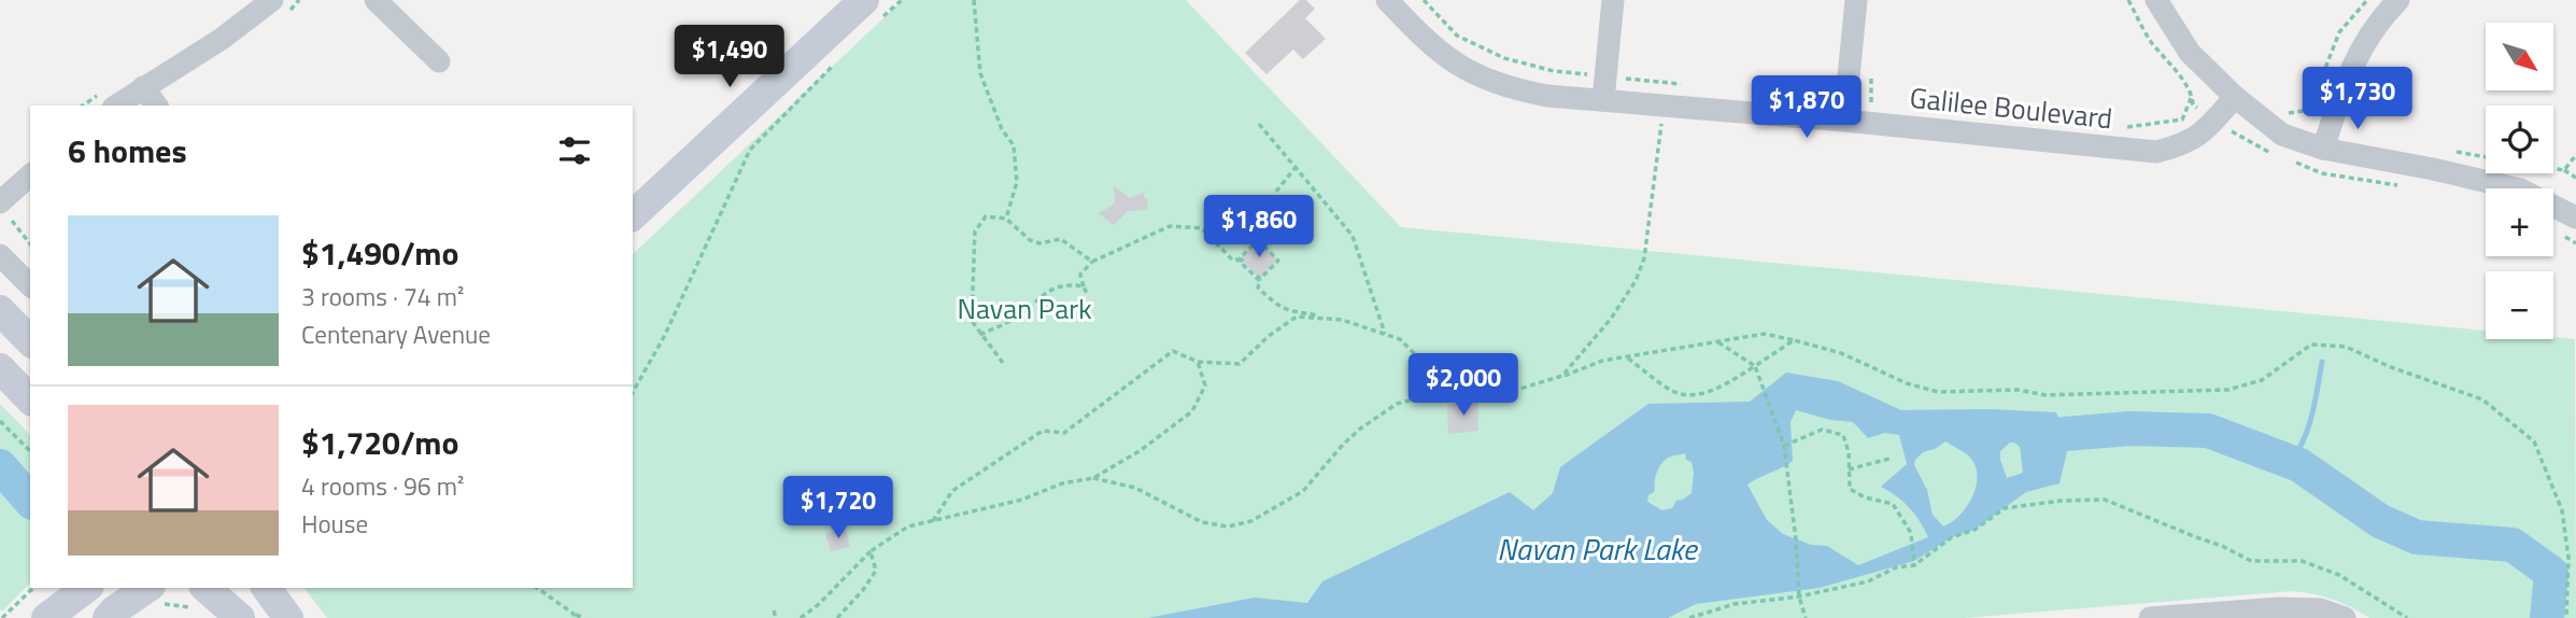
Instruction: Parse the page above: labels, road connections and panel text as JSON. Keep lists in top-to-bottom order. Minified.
{"streets":{"street":["Galilee Boulevard"]},"water":["Navan Park Lake"],"parks":["Navan Park"],"north":"bottom right","page":{"map_buttons":["+","−"],"price":["$1,490","$1,730","$1,870","$1,860","$2,000","$1,720"],"heading":"6 homes","list":[{"name":"$1,490/mo","note":"3 rooms · 74 m² · Centenary Avenue"},{"name":"$1,720/mo","note":"4 rooms · 96 m² · House"}]}}
